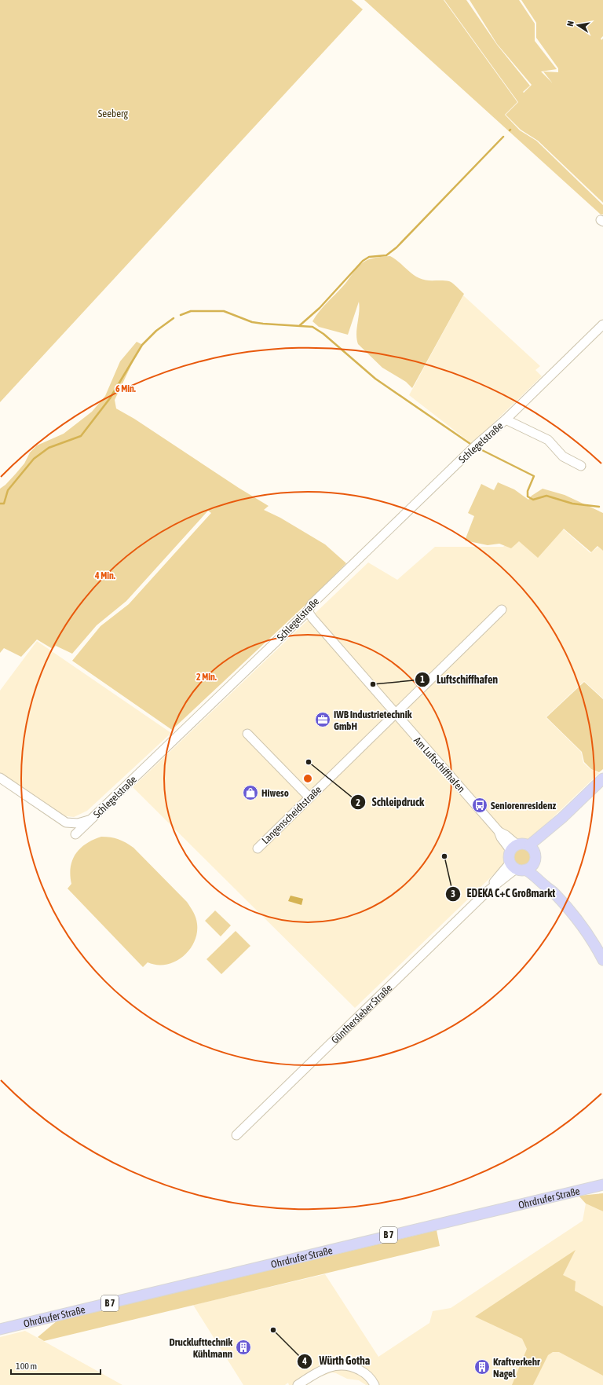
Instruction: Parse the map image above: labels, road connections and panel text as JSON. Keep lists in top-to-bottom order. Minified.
{"streets":{"main road":["Ohrdrufer Straße","B 7"],"street":["Schlegelstraße","Am Luftschiffhafen","Langenscheidtstraße","Günthersleber Straße"]},"crossings":[["Schlegelstraße","Am Luftschiffhafen"],["Am Luftschiffhafen","Langenscheidtstraße"],["Am Luftschiffhafen","Günthersleber Straße"]],"parks":["Seeberg"],"places":{"other":["Luftschiffhafen","Schleipdruck","EDEKA C+C Großmarkt","Würth Gotha"],"office":["IWB Industrietechnik GmbH"],"shop":["Hiweso"],"bus stop":["Seniorenresidenz"],"building":["Drucklufttechnik Kühlmann","Kraftverkehr Nagel"]},"scale_bar":"100 m","north":"left","rings":["6 Min.","4 Min.","2 Min."]}
